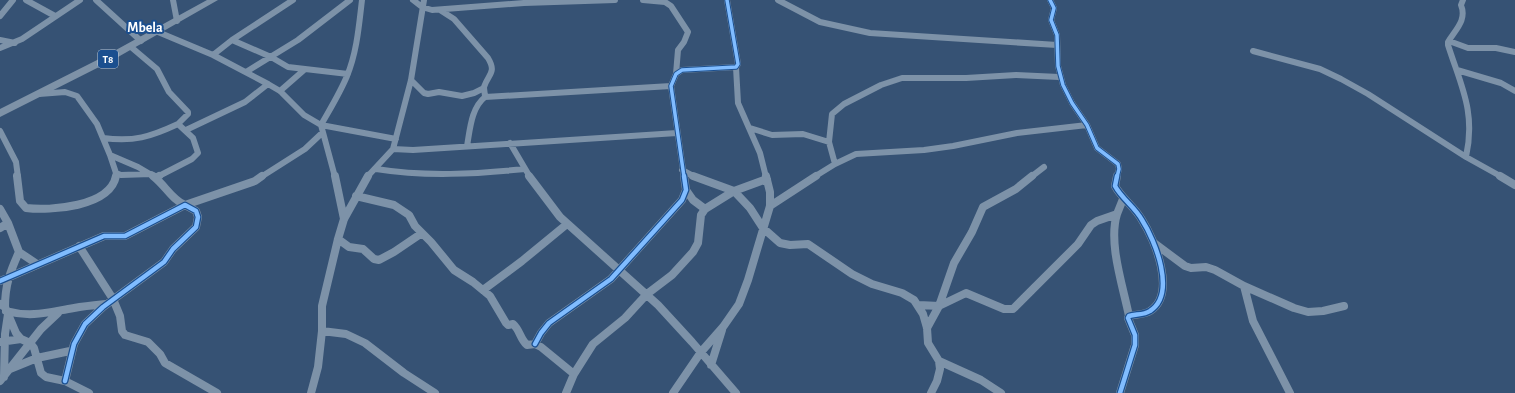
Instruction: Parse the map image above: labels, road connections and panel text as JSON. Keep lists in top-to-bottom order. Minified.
{"streets":{"highway":["T8"]},"districts":["Mbela"]}
